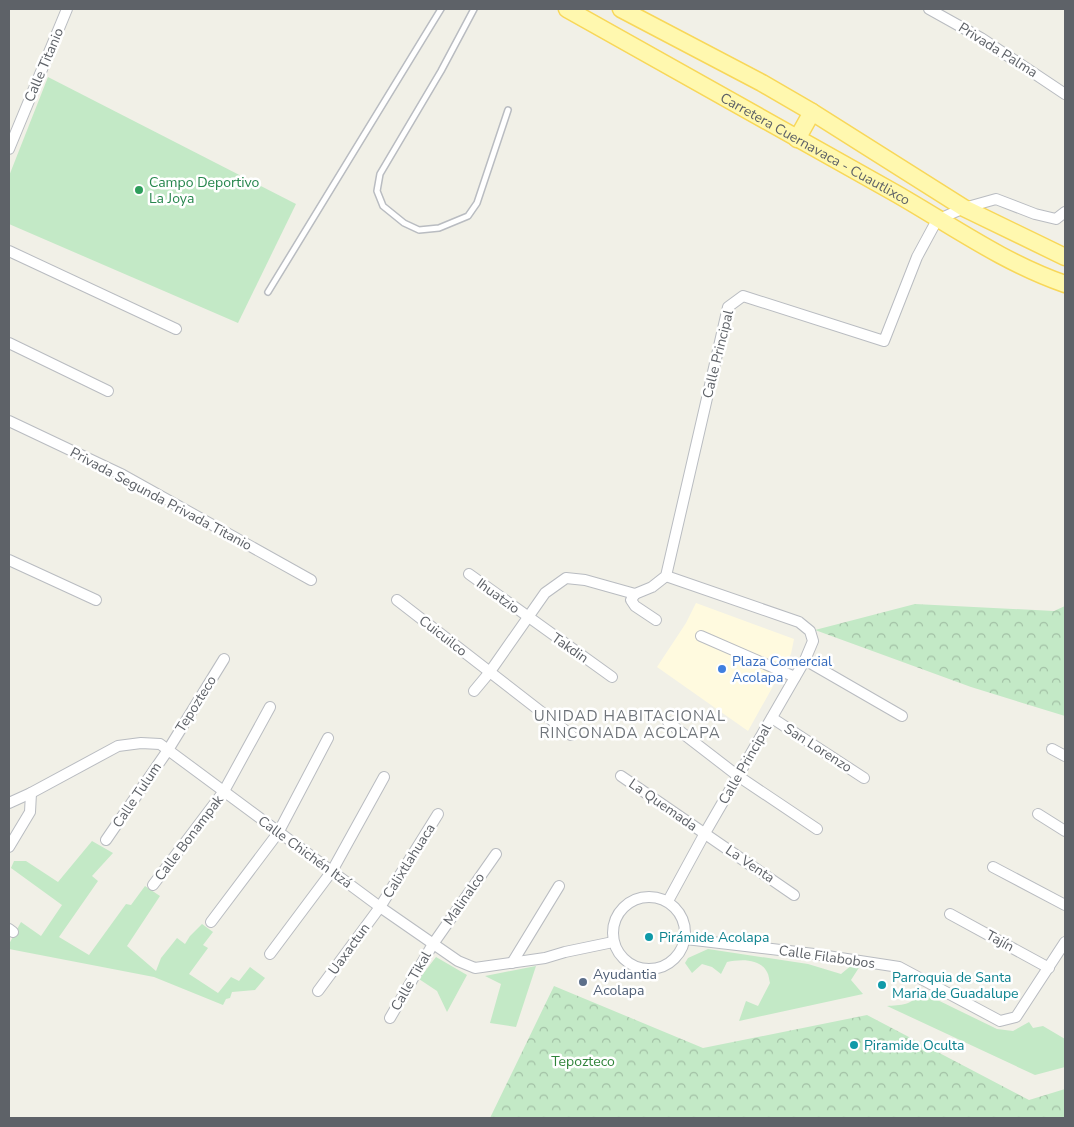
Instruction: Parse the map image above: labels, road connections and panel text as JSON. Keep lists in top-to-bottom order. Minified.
{"streets":{"main road":["Carretera Cuernavaca - Cuautlixco"],"street":["Privada Palma","Calle Titanio","Calle Principal","Privada Segunda Privada Titanio","Ihuatzio","Cuicuilco","Takdin","Tepozteco","San Lorenzo","Calle Tulum","La Quemada","Calle Bonampak","Calle Chichén Itzá","Calixtlahuaca","La Venta","Malinalco","Tajín","Uaxactun","Calle Filabobos","Calle Tikal"]},"crossings":[["Carretera Cuernavaca - Cuautlixco","Calle Principal"],["Calle Principal","San Lorenzo"],["Calle Principal","La Quemada"],["Calle Principal","Calle Chichén Itzá"],["Calle Principal","La Venta"],["Calle Principal","Calle Filabobos"],["Ihuatzio","Takdin"],["Tepozteco","Calle Tulum"],["Tepozteco","Calle Chichén Itzá"],["Calle Tulum","Calle Chichén Itzá"],["La Quemada","La Venta"],["Calle Bonampak","Calle Chichén Itzá"],["Calle Chichén Itzá","Calixtlahuaca"],["Calle Chichén Itzá","Malinalco"],["Calle Chichén Itzá","Uaxactun"],["Calle Chichén Itzá","Calle Filabobos"],["Calle Chichén Itzá","Calle Tikal"],["Calixtlahuaca","Uaxactun"],["Malinalco","Calle Tikal"],["Tajín","Calle Filabobos"]],"districts":["UNIDAD HABITACIONAL RINCONADA ACOLAPA"],"parks":["Tepozteco"],"places":["Campo Deportivo La Joya","Plaza Comercial Acolapa","Pirámide Acolapa","Ayudantia Acolapa","Parroquia de Santa Maria de Guadalupe","Piramide Oculta"]}
